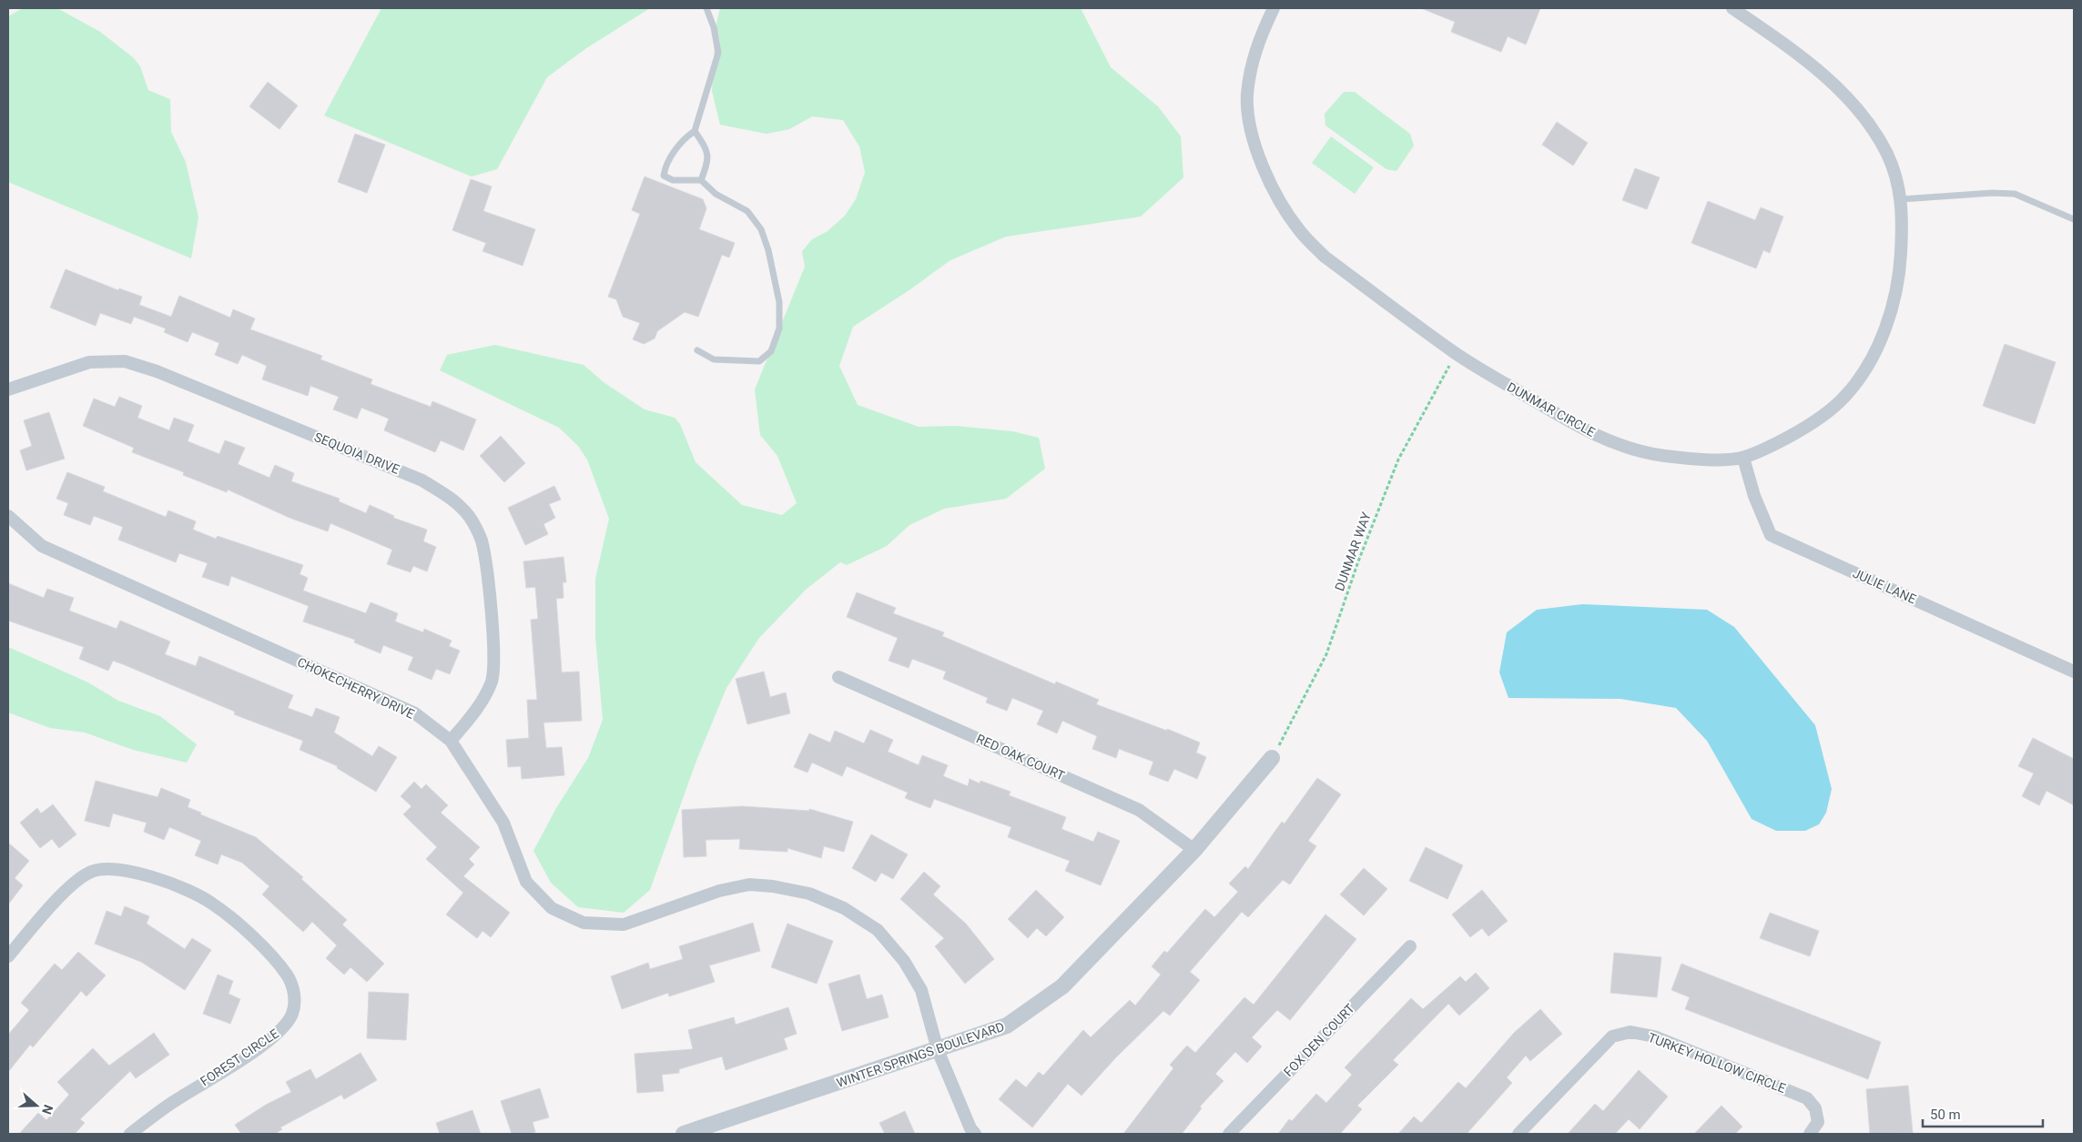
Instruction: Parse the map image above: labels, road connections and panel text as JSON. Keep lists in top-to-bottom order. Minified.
{"streets":{"street":["DUNMAR CIRCLE","SEQUOIA DRIVE","JULIE LANE","CHOKECHERRY DRIVE","RED OAK COURT","FOX DEN COURT","WINTER SPRINGS BOULEVARD","FOREST CIRCLE","TURKEY HOLLOW CIRCLE"],"path":["DUNMAR WAY"]},"crossings":[["DUNMAR CIRCLE","DUNMAR WAY"],["DUNMAR CIRCLE","JULIE LANE"],["SEQUOIA DRIVE","CHOKECHERRY DRIVE"],["DUNMAR WAY","WINTER SPRINGS BOULEVARD"],["CHOKECHERRY DRIVE","WINTER SPRINGS BOULEVARD"],["RED OAK COURT","WINTER SPRINGS BOULEVARD"]],"scale_bar":"50 m","north":"right"}
